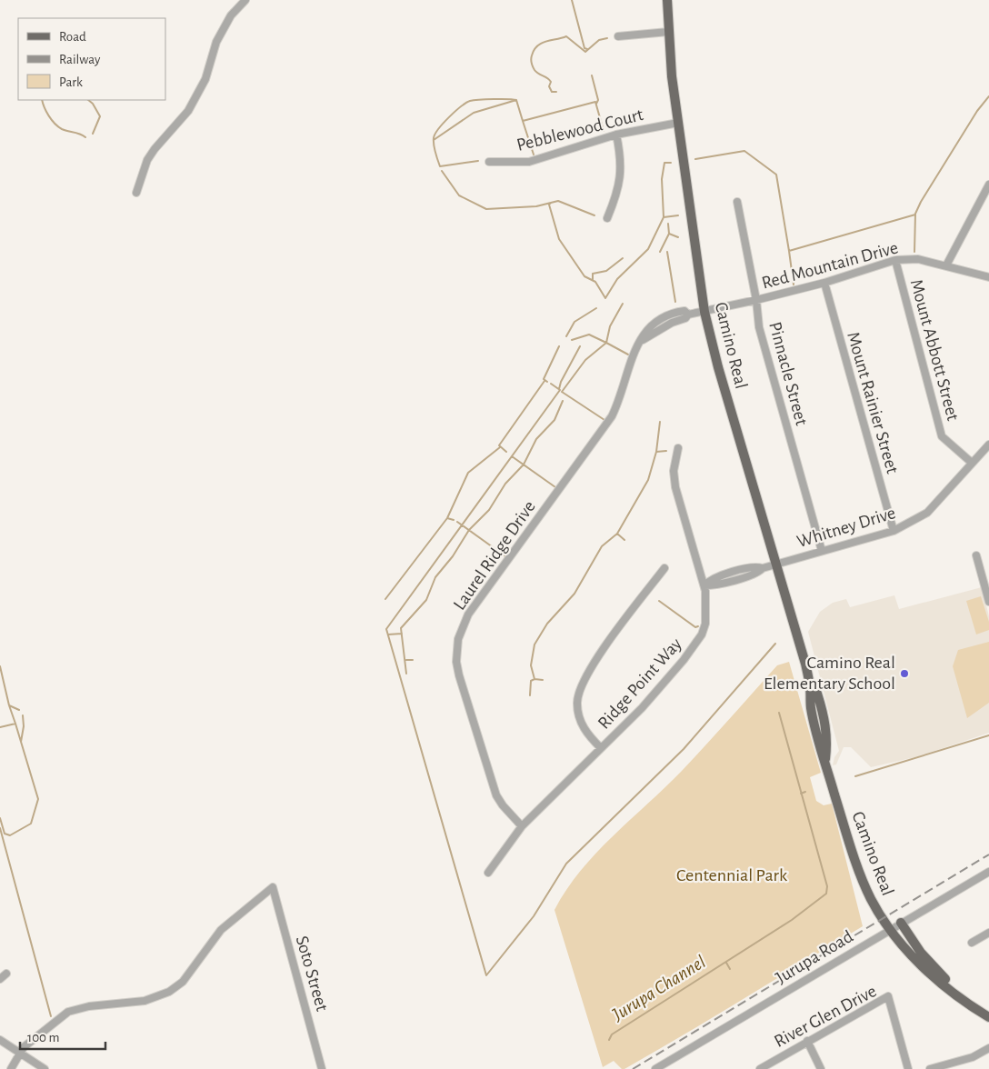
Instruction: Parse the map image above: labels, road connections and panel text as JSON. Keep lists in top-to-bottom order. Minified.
{"streets":{"main road":["Camino Real"],"street":["Pebblewood Court","Red Mountain Drive","Mount Abbott Street","Pinnacle Street","Mount Rainier Street","Whitney Drive","Laurel Ridge Drive","Ridge Point Way","Jurupa Road","Soto Street","River Glen Drive"]},"crossings":[["Pebblewood Court","Camino Real"],["Red Mountain Drive","Camino Real"],["Red Mountain Drive","Mount Abbott Street"],["Red Mountain Drive","Pinnacle Street"],["Red Mountain Drive","Mount Rainier Street"],["Red Mountain Drive","Laurel Ridge Drive"],["Camino Real","Whitney Drive"],["Camino Real","Laurel Ridge Drive"],["Camino Real","Jurupa Road"],["Mount Abbott Street","Whitney Drive"],["Pinnacle Street","Whitney Drive"],["Mount Rainier Street","Whitney Drive"],["Whitney Drive","Ridge Point Way"],["Laurel Ridge Drive","Ridge Point Way"]],"water":["Jurupa Channel"],"parks":["Centennial Park"],"places":["Camino Real Elementary School"],"legend":["Road","Railway","Park"],"scale_bar":"100 m"}
